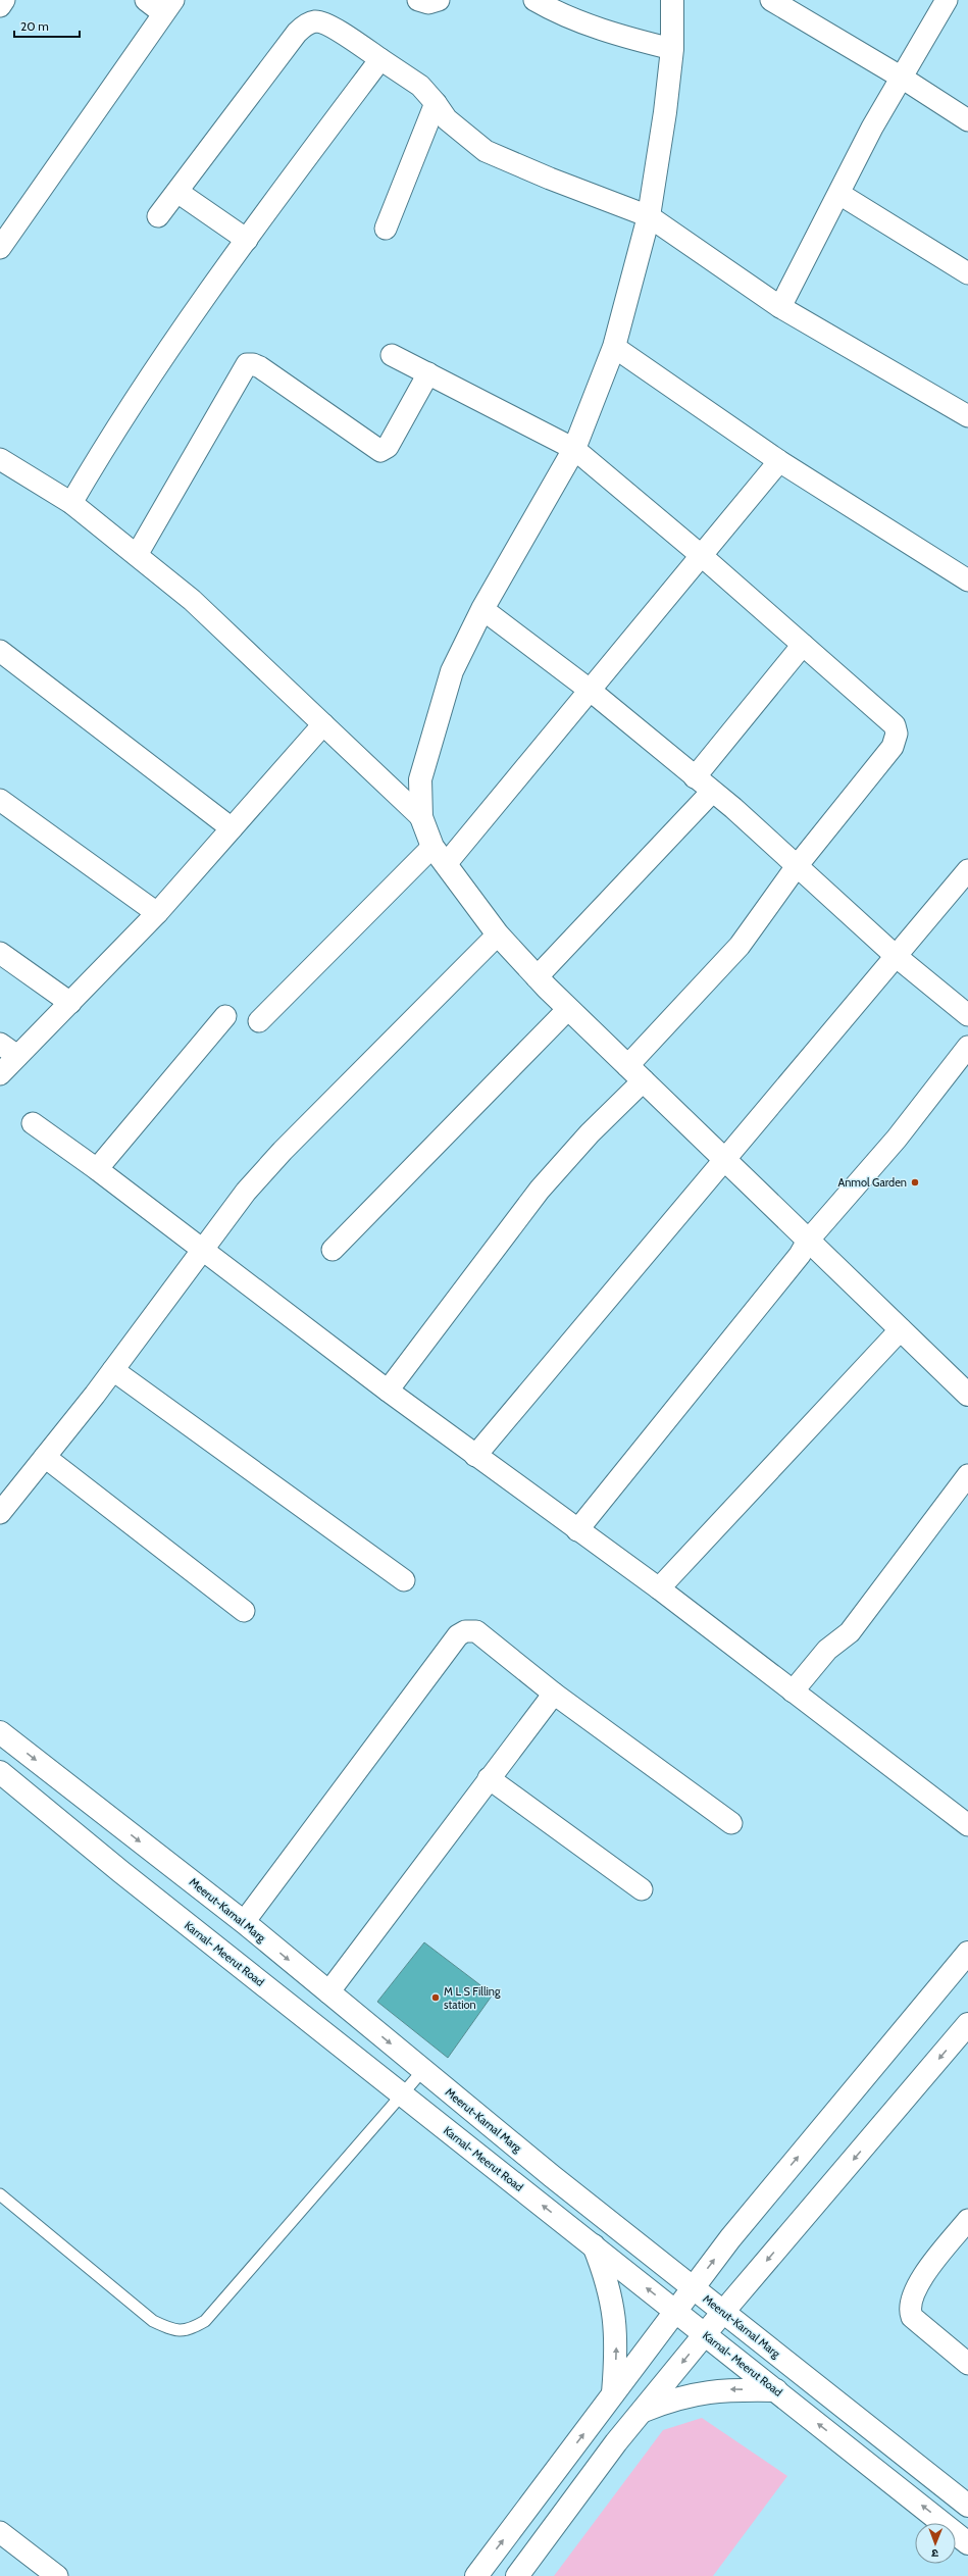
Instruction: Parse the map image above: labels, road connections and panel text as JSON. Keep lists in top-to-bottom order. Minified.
{"streets":{"main road":["Meerut-Karnal Marg","Karnal- Meerut Road"]},"one_way":["Meerut-Karnal Marg","Karnal- Meerut Road"],"places":["Anmol Garden","M L S Filling station"],"scale_bar":"20 m","north":"bottom"}
